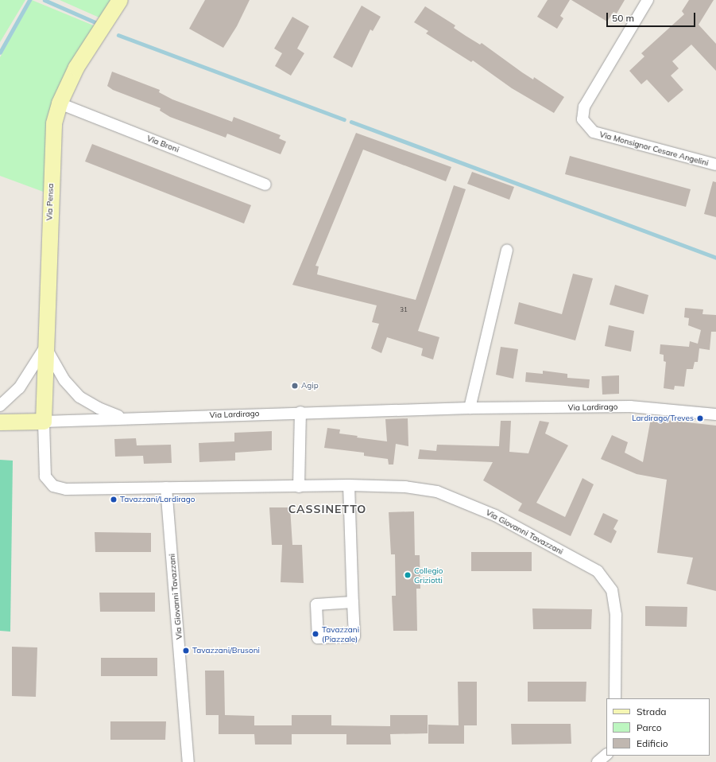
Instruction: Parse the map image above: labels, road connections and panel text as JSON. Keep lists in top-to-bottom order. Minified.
{"streets":{"street":["Via Broni","Via Monsignor Cesare Angelini","Via Pensa","Via Lardirago","Via Giovanni Tavazzani"]},"crossings":[["Via Broni","Via Pensa"],["Via Pensa","Via Lardirago"],["Via Pensa","Via Giovanni Tavazzani"],["Via Lardirago","Via Giovanni Tavazzani"]],"districts":["CASSINETTO"],"places":["Agip","Lardirago/Treves","Tavazzani/Lardirago","Collegio Griziotti","Tavazzani (Piazzale)","Tavazzani/Brusoni"],"house_numbers":["31"],"legend":["Strada","Parco","Edificio"],"scale_bar":"50 m"}
